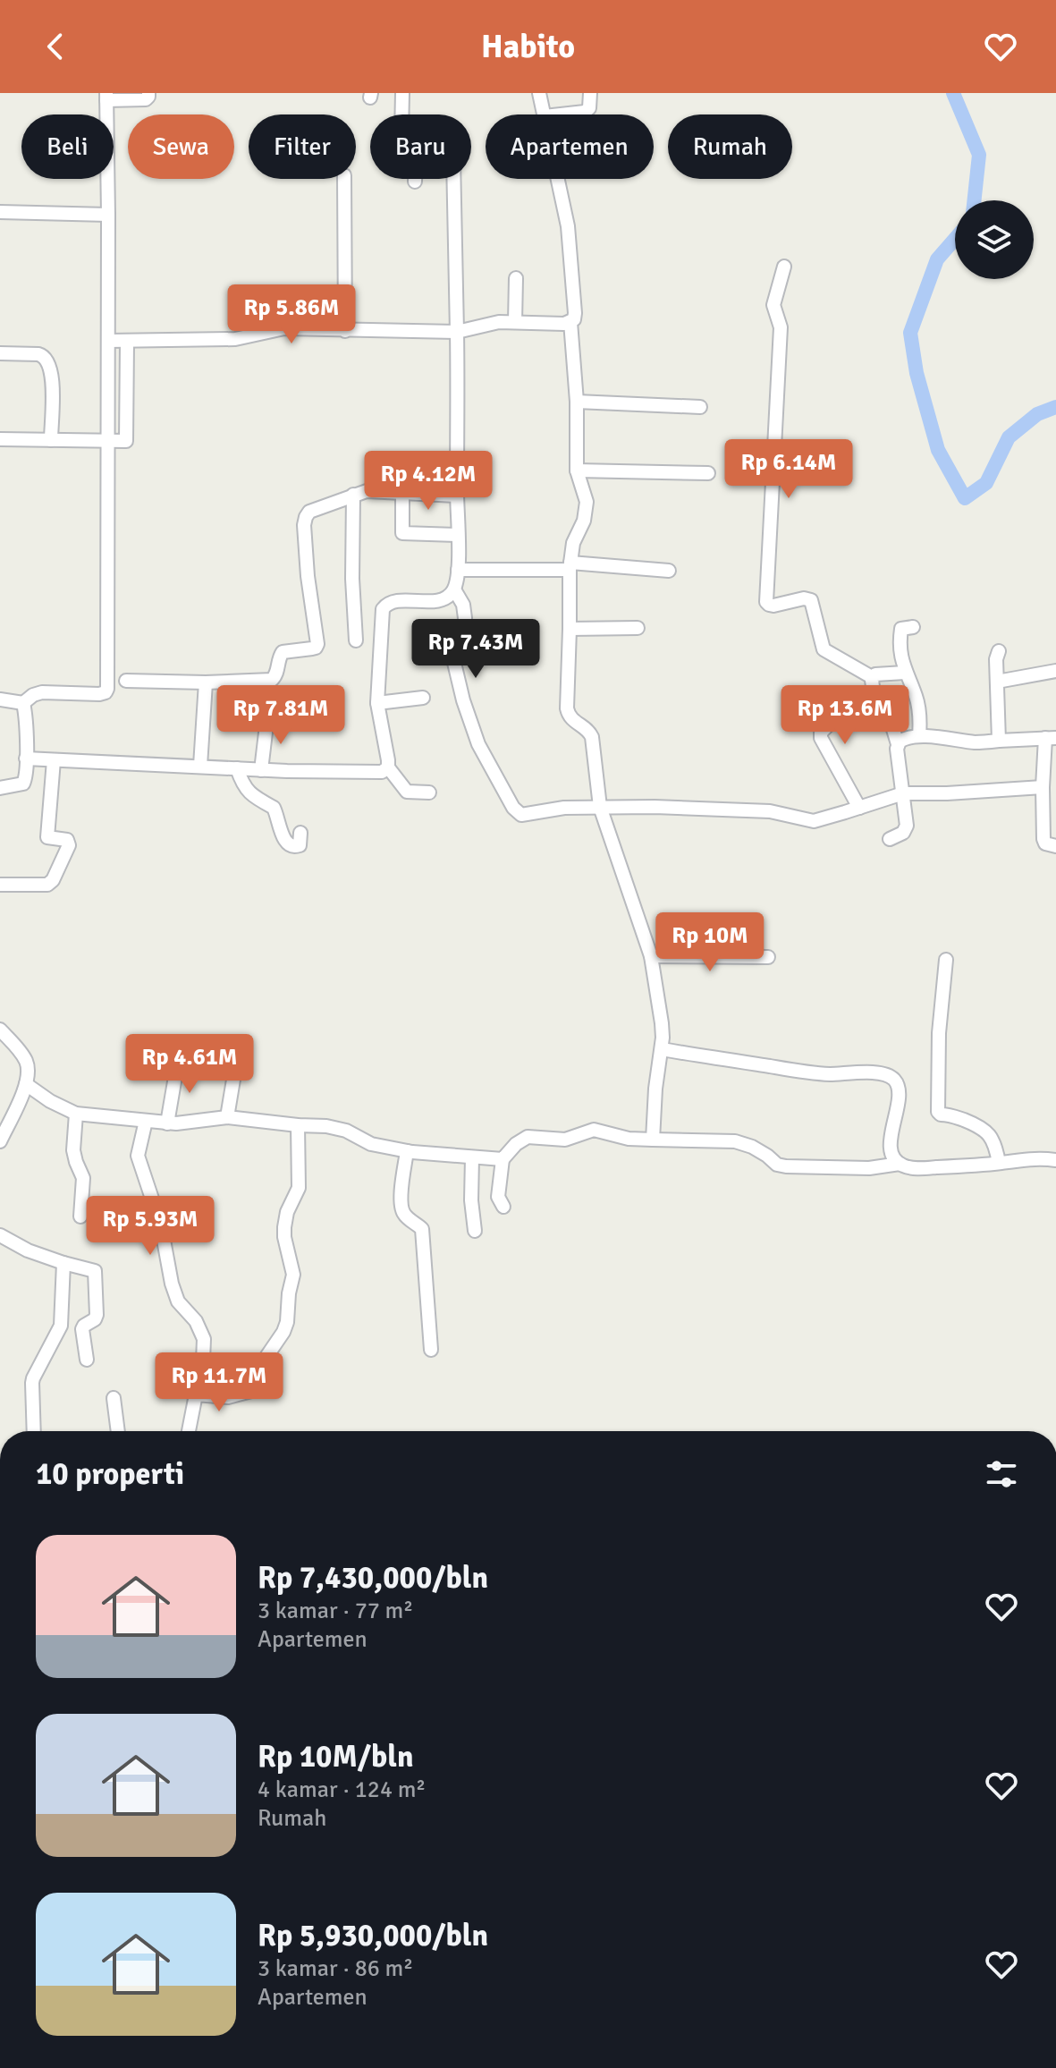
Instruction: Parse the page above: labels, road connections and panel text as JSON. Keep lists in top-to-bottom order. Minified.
{"page":{"header":"Habito","chip":["Beli","Sewa","Filter","Baru","Apartemen","Rumah"],"price":["Rp 5.86M","Rp 6.14M","Rp 4.12M","Rp 7.43M","Rp 7.81M","Rp 13.6M","Rp 10M","Rp 4.61M","Rp 5.93M","Rp 11.7M"],"heading":"10 properti","list":[{"name":"Rp 7,430,000/bln","note":"3 kamar · 77 m² · Apartemen"},{"name":"Rp 10M/bln","note":"4 kamar · 124 m² · Rumah"},{"name":"Rp 5,930,000/bln","note":"3 kamar · 86 m² · Apartemen"}]}}
